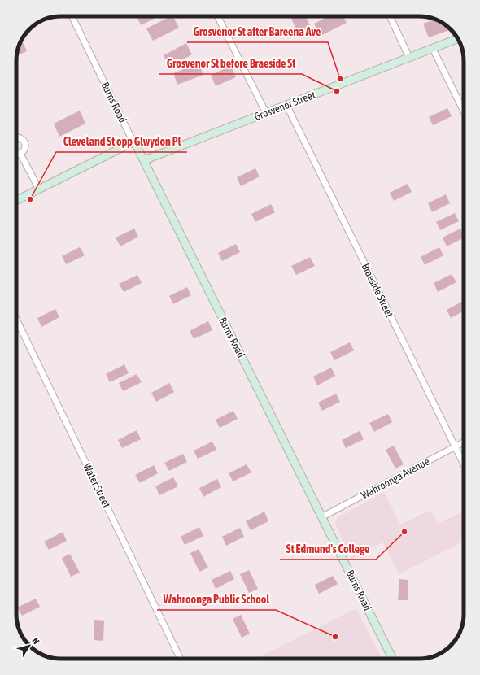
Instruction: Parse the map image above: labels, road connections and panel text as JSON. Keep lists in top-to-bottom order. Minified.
{"streets":{"street":["Burns Road","Grosvenor Street","Braeside Street","Wahroonga Avenue","Water Street"]},"crossings":[["Burns Road","Grosvenor Street"],["Burns Road","Wahroonga Avenue"],["Grosvenor Street","Braeside Street"],["Braeside Street","Wahroonga Avenue"]],"places":["Grosvenor St after Bareena Ave","Grosvenor St before Braeside St","Cleveland St opp Glwydon Pl","St Edmund's College","Wahroonga Public School"],"north":"top right"}
